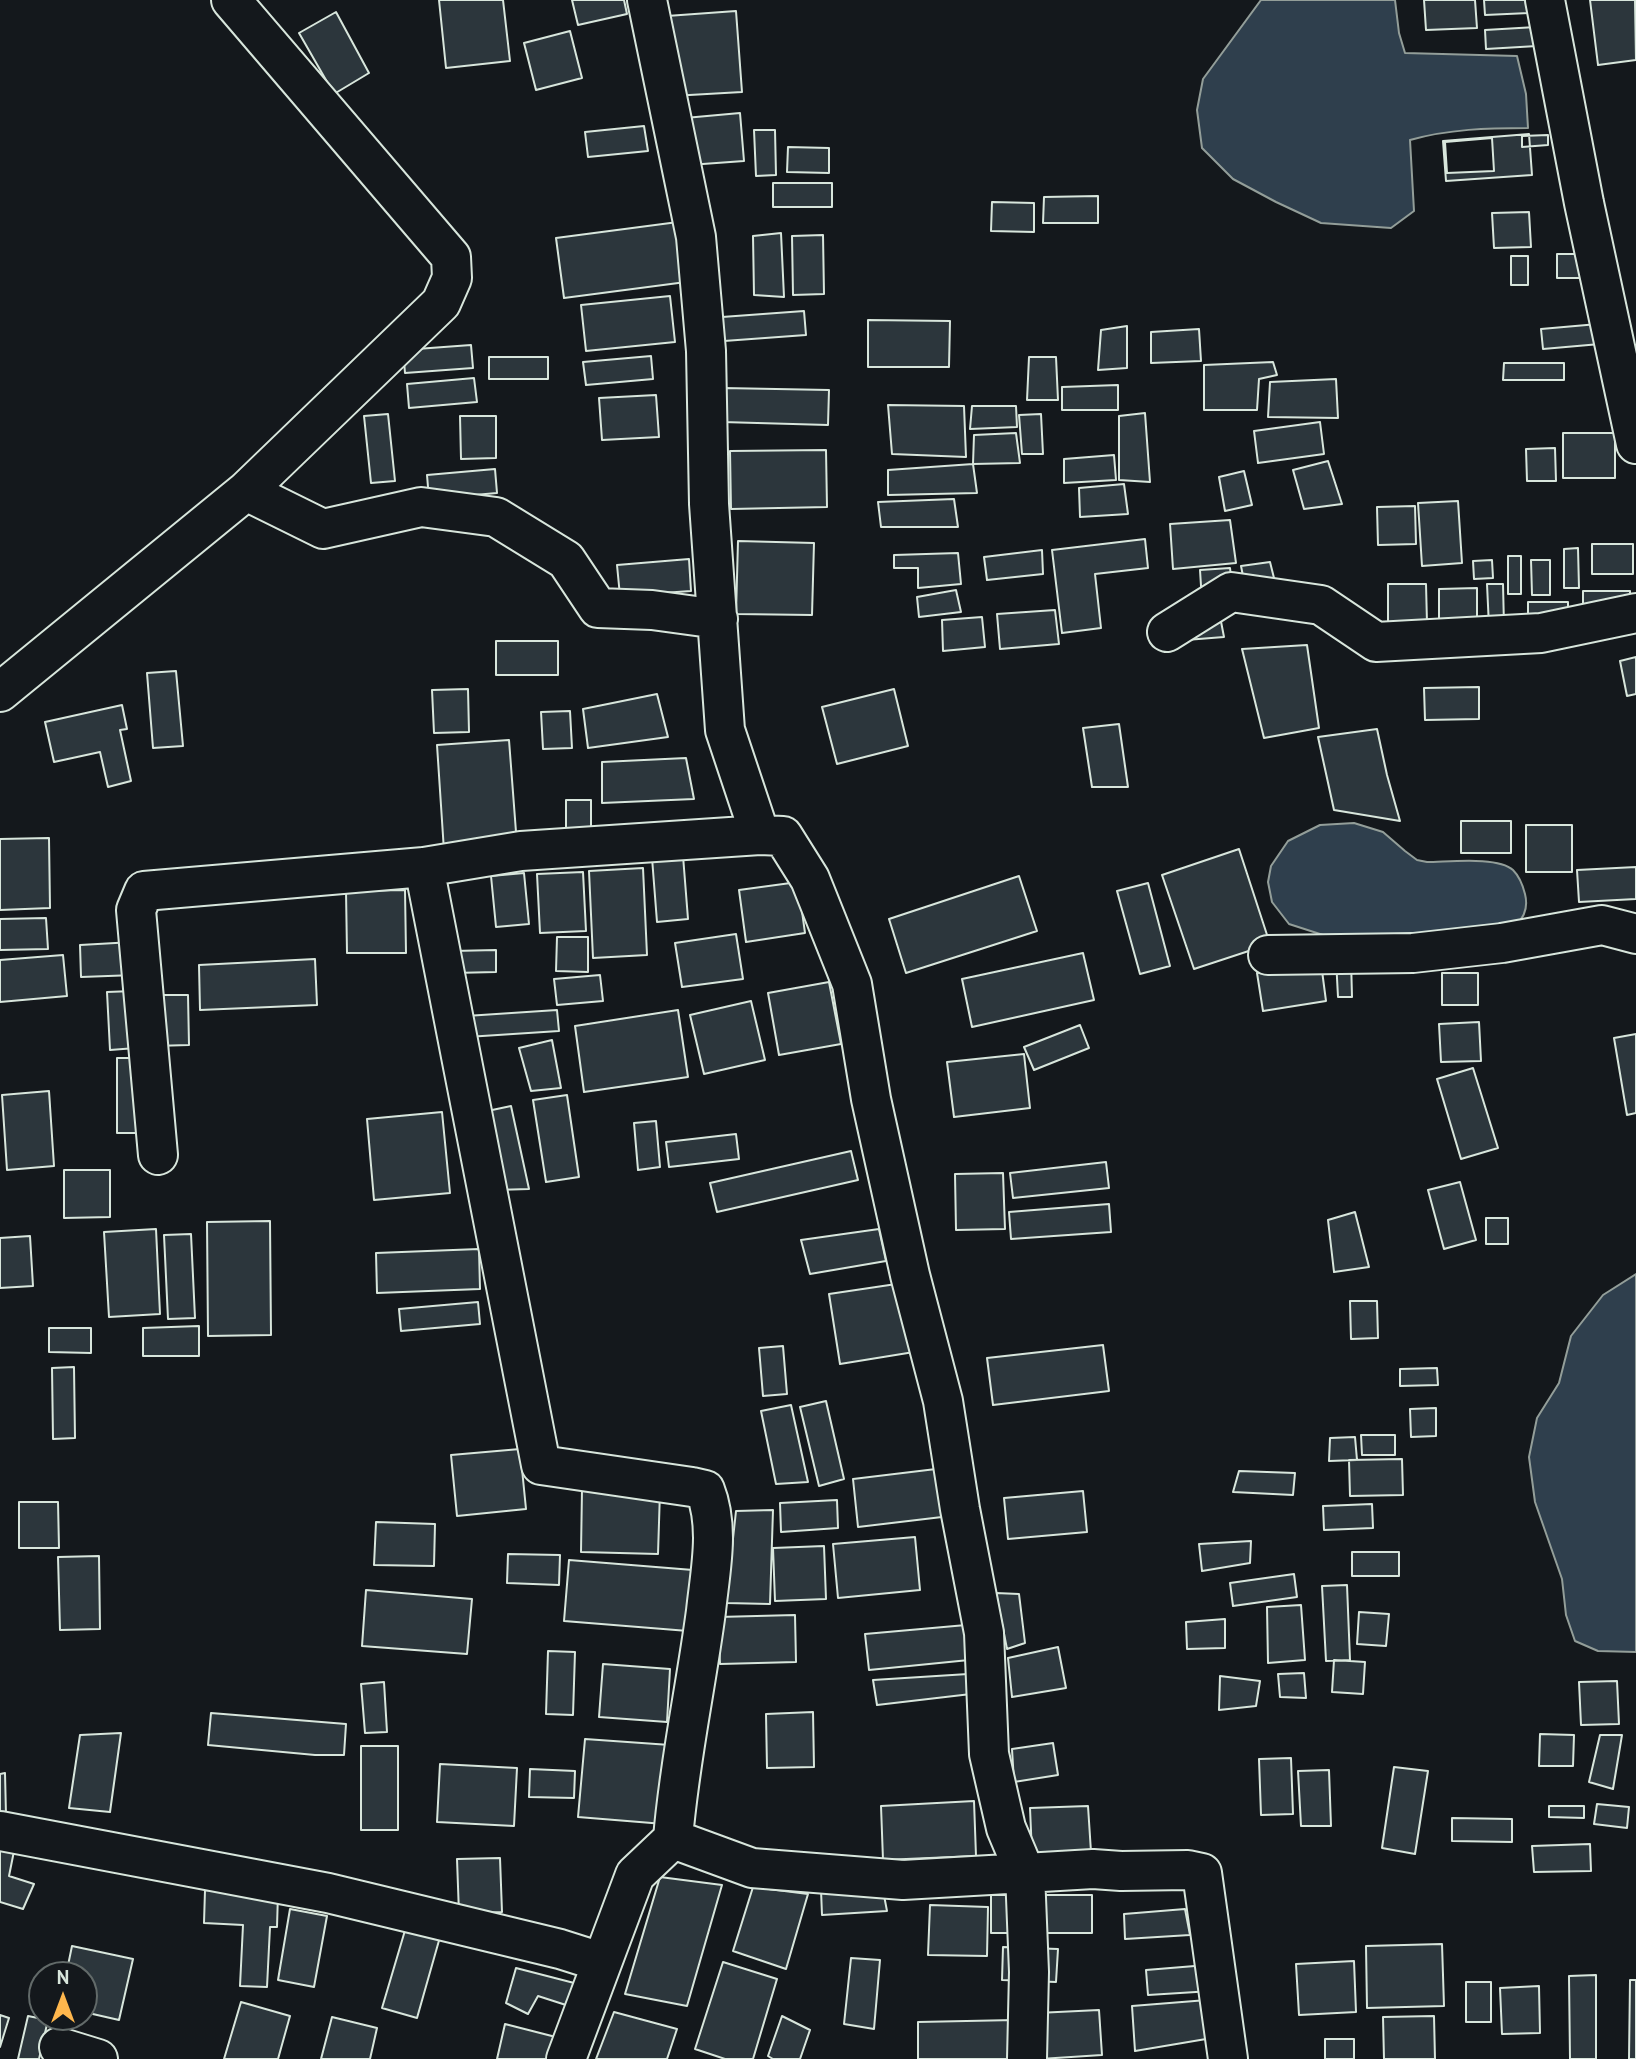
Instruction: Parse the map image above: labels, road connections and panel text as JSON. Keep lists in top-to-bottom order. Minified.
{"north":"top"}
